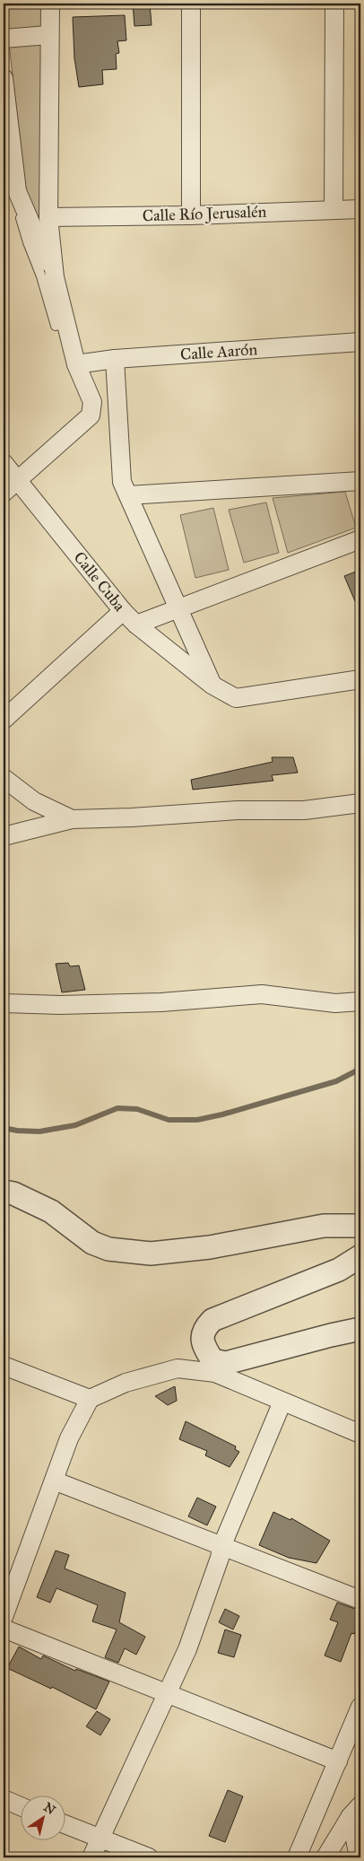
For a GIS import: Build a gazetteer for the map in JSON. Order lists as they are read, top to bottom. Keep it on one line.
{"streets":{"street":["Calle Río Jerusalén","Calle Aarón","Calle Cuba"]},"north":"top right"}
